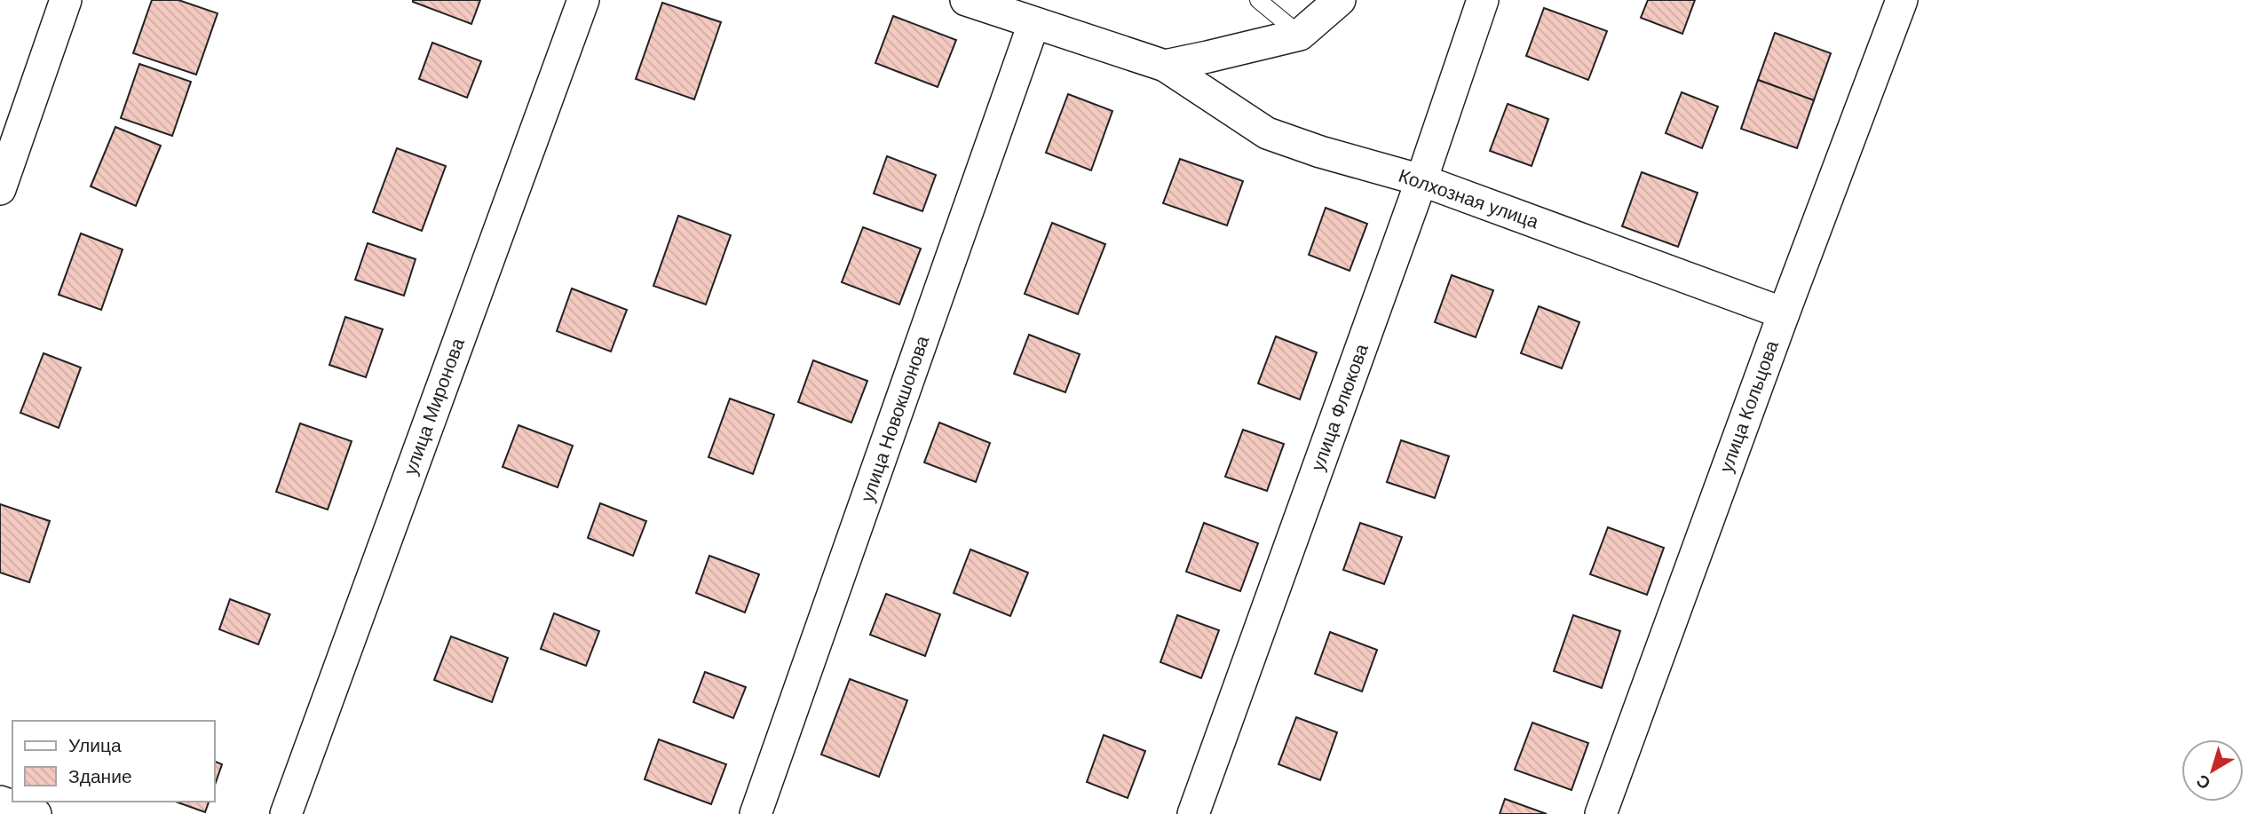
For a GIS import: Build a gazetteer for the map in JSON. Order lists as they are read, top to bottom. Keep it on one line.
{"streets":{"street":["Колхозная улица","улица Миронова","улица Кольцова","улица Флюкова","улица Новокшонова"]},"crossings":[["Колхозная улица","улица Кольцова"],["Колхозная улица","улица Флюкова"],["Колхозная улица","улица Новокшонова"]],"legend":["Улица","Здание"],"north":"bottom left"}
